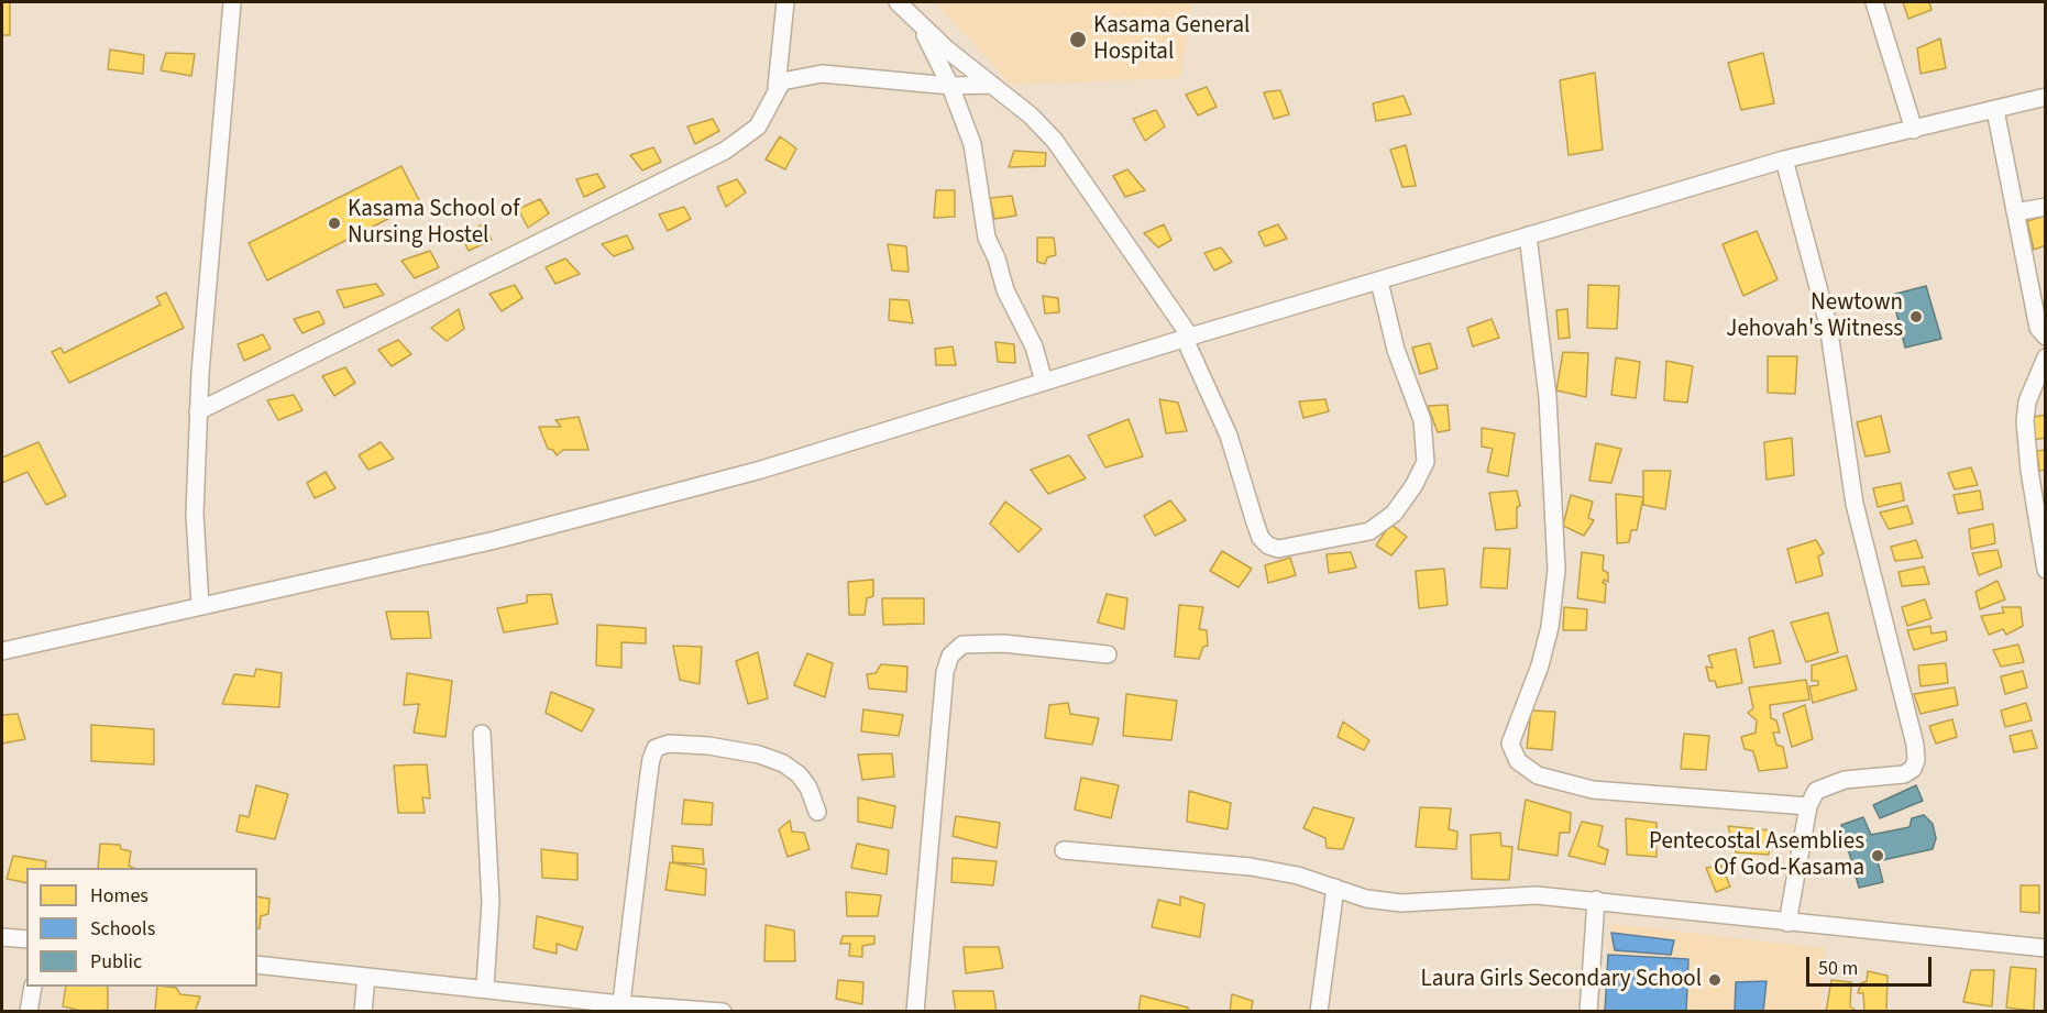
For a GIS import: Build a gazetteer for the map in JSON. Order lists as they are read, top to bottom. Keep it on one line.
{"places":["Kasama General Hospital","Kasama School of Nursing Hostel","Newtown Jehovah's Witness","Pentecostal Asemblies Of God-Kasama","Laura Girls Secondary School"],"legend":["Homes","Schools","Public"],"scale_bar":"50 m"}
